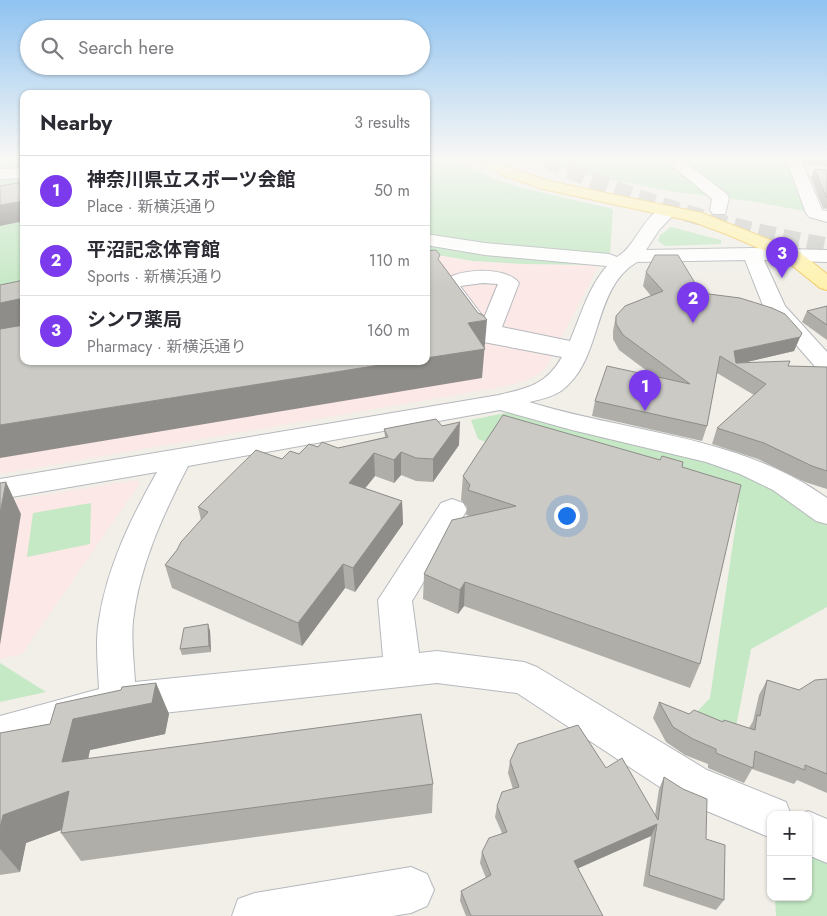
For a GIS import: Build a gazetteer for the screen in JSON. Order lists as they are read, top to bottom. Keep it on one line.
{"page":{"search":"Search here","heading":["Nearby","3 results"],"list":[{"mark":"1","name":"神奈川県立スポーツ会館","note":"Place · 新横浜通り","value":"50 m"},{"mark":"2","name":"平沼記念体育館","note":"Sports · 新横浜通り","value":"110 m"},{"mark":"3","name":"シンワ薬局","note":"Pharmacy · 新横浜通り","value":"160 m"}],"pins":["3","2","1"],"map_buttons":["+","−"]}}
